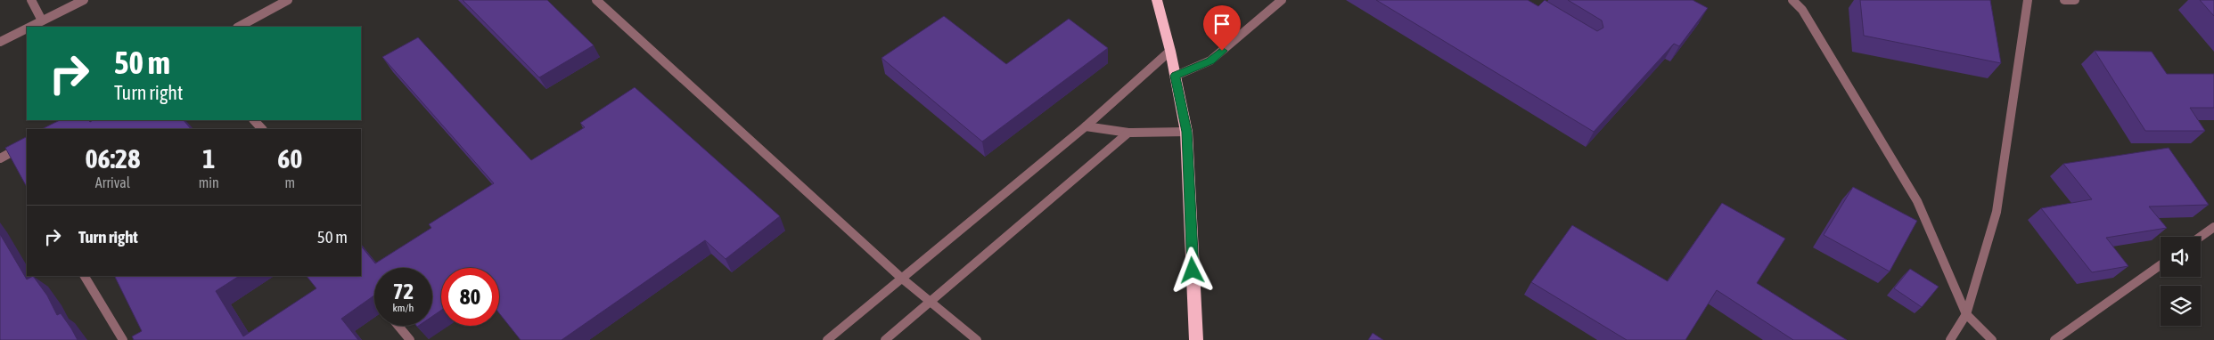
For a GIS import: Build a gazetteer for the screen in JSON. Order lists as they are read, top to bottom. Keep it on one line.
{"page":{"turn":["50 m","Turn right"],"eta":["06:28","Arrival","1","min","60","m"],"list":[{"name":"Turn right","value":"50 m"}],"speed":"72 km/h","limit":"80"}}
